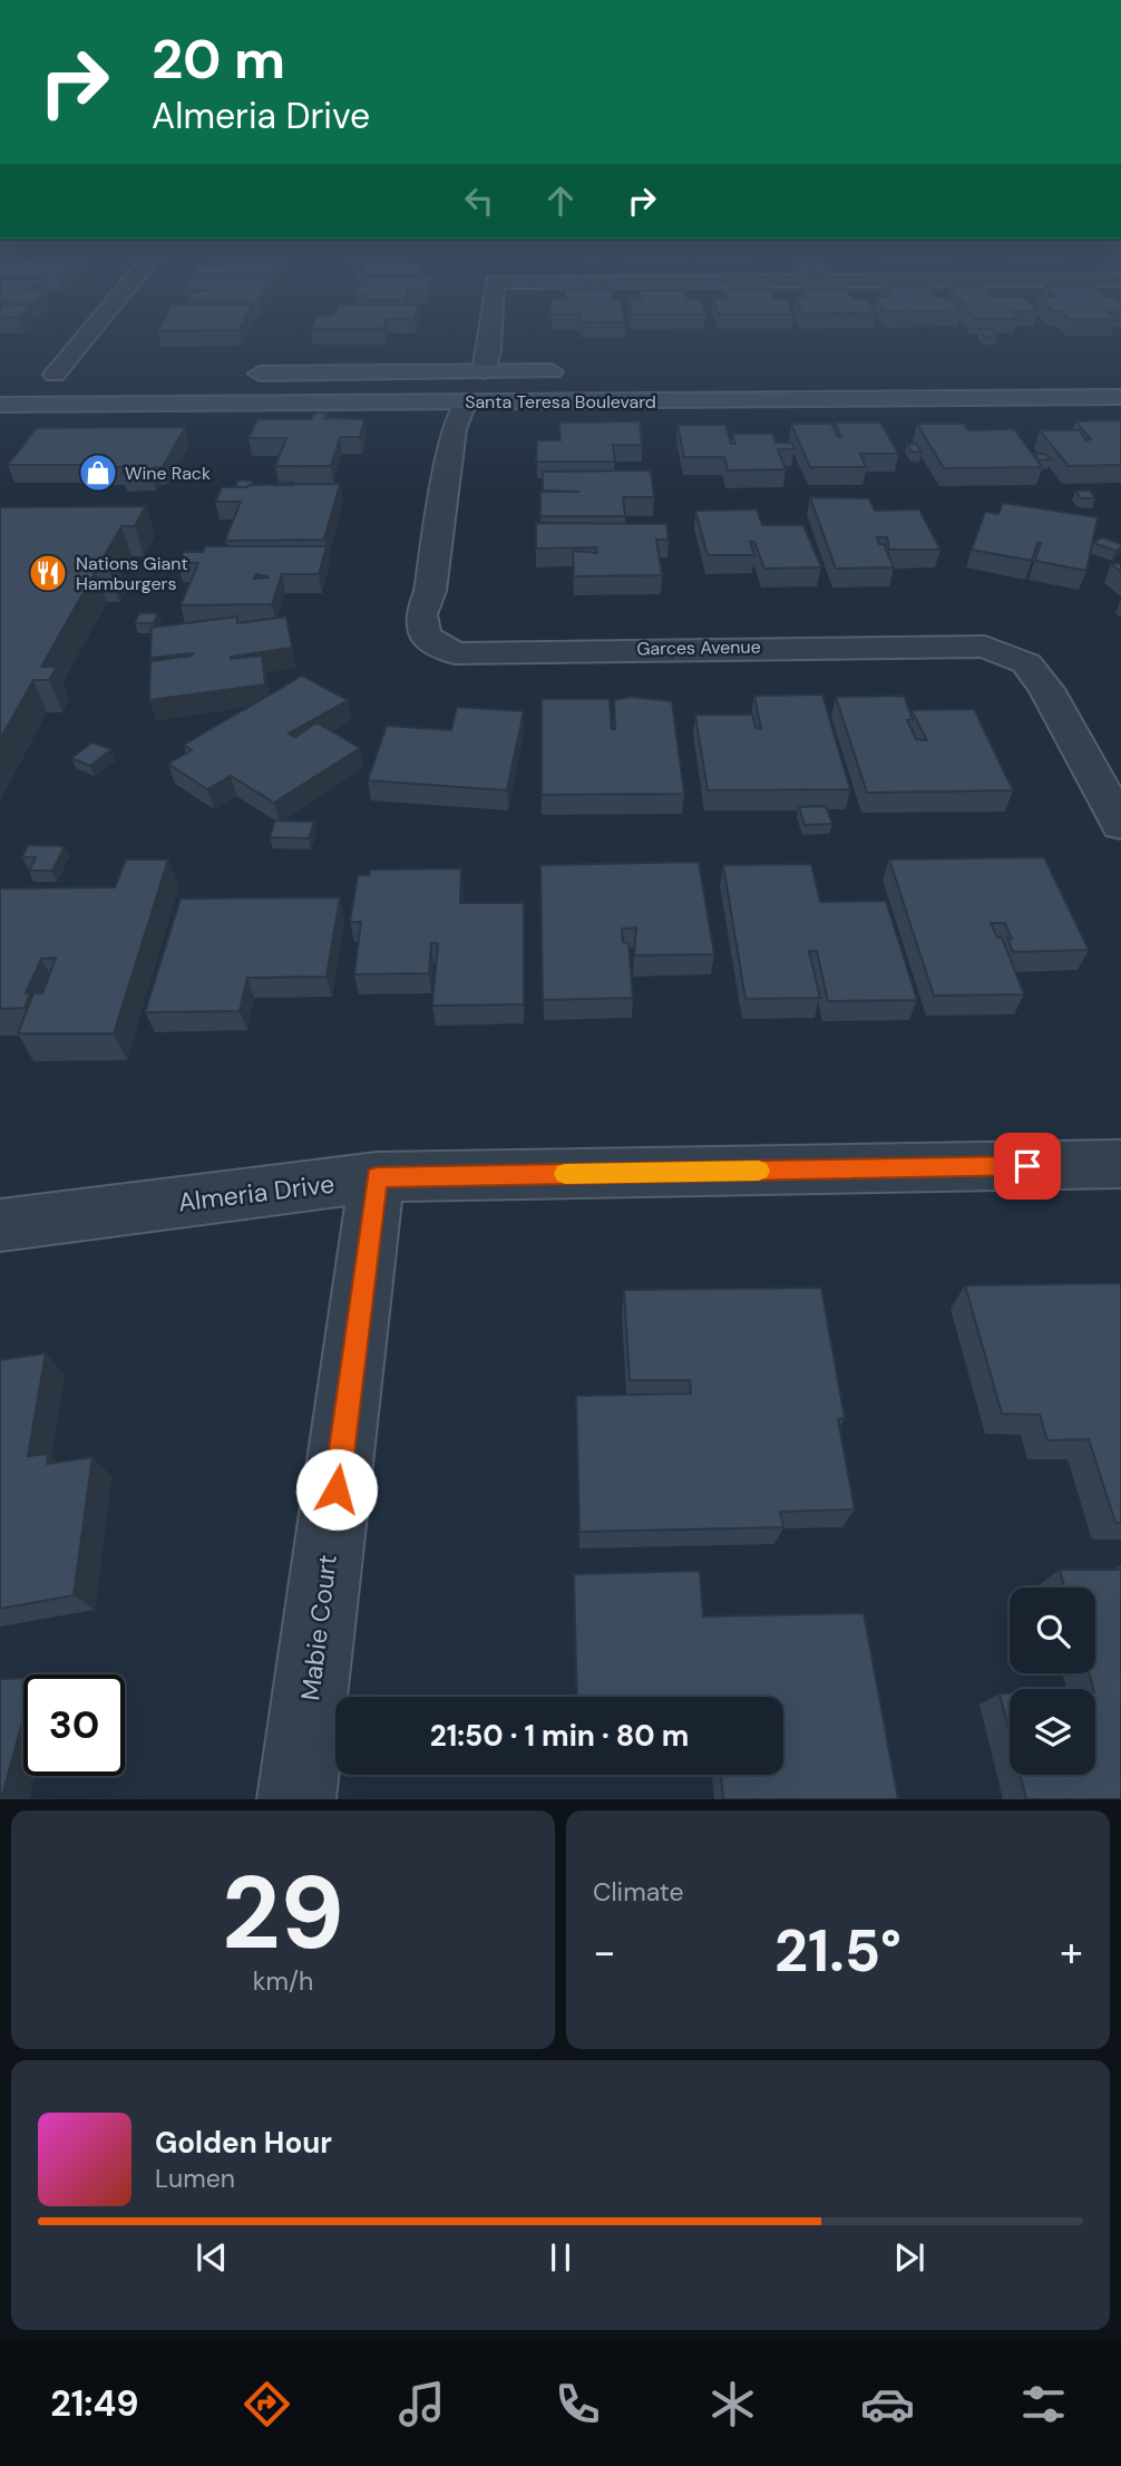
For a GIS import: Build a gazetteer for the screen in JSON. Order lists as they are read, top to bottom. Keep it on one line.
{"streets":{"main road":["Santa Teresa Boulevard"],"street":["Garces Avenue","Almeria Drive","Mabie Court"]},"crossings":[["Santa Teresa Boulevard","Garces Avenue"],["Almeria Drive","Mabie Court"]],"places":{"shop":["Wine Rack"],"restaurant":["Nations Giant Hamburgers"]},"page":{"turn":["20 m","Almeria Drive"],"limit":"30","trip":"21:50 · 1 min · 80 m","tile":[["29","km/h"],"Climate"],"heat":["−","21.5°","+"],"song":["Golden Hour","Lumen"],"tabs":"21:49"}}
